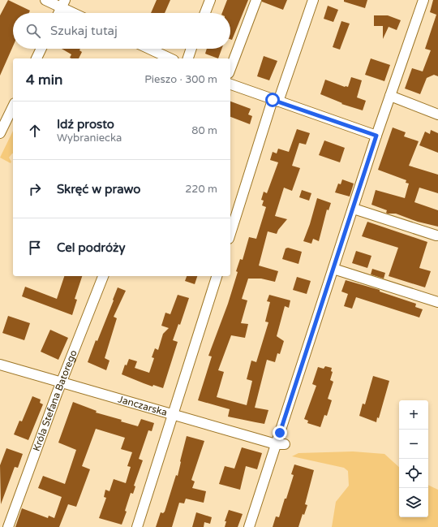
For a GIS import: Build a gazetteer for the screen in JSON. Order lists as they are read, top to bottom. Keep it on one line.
{"streets":{"street":["Króla Stefana Batorego","Janczarska"]},"crossings":[["Króla Stefana Batorego","Janczarska"]],"page":{"search":"Szukaj tutaj","heading":["4 min","Pieszo · 300 m"],"list":[["Idź prosto","Wybraniecka","80 m"],["Skręć w prawo","220 m"],"Cel podróży"],"map_buttons":["+","−"]}}
